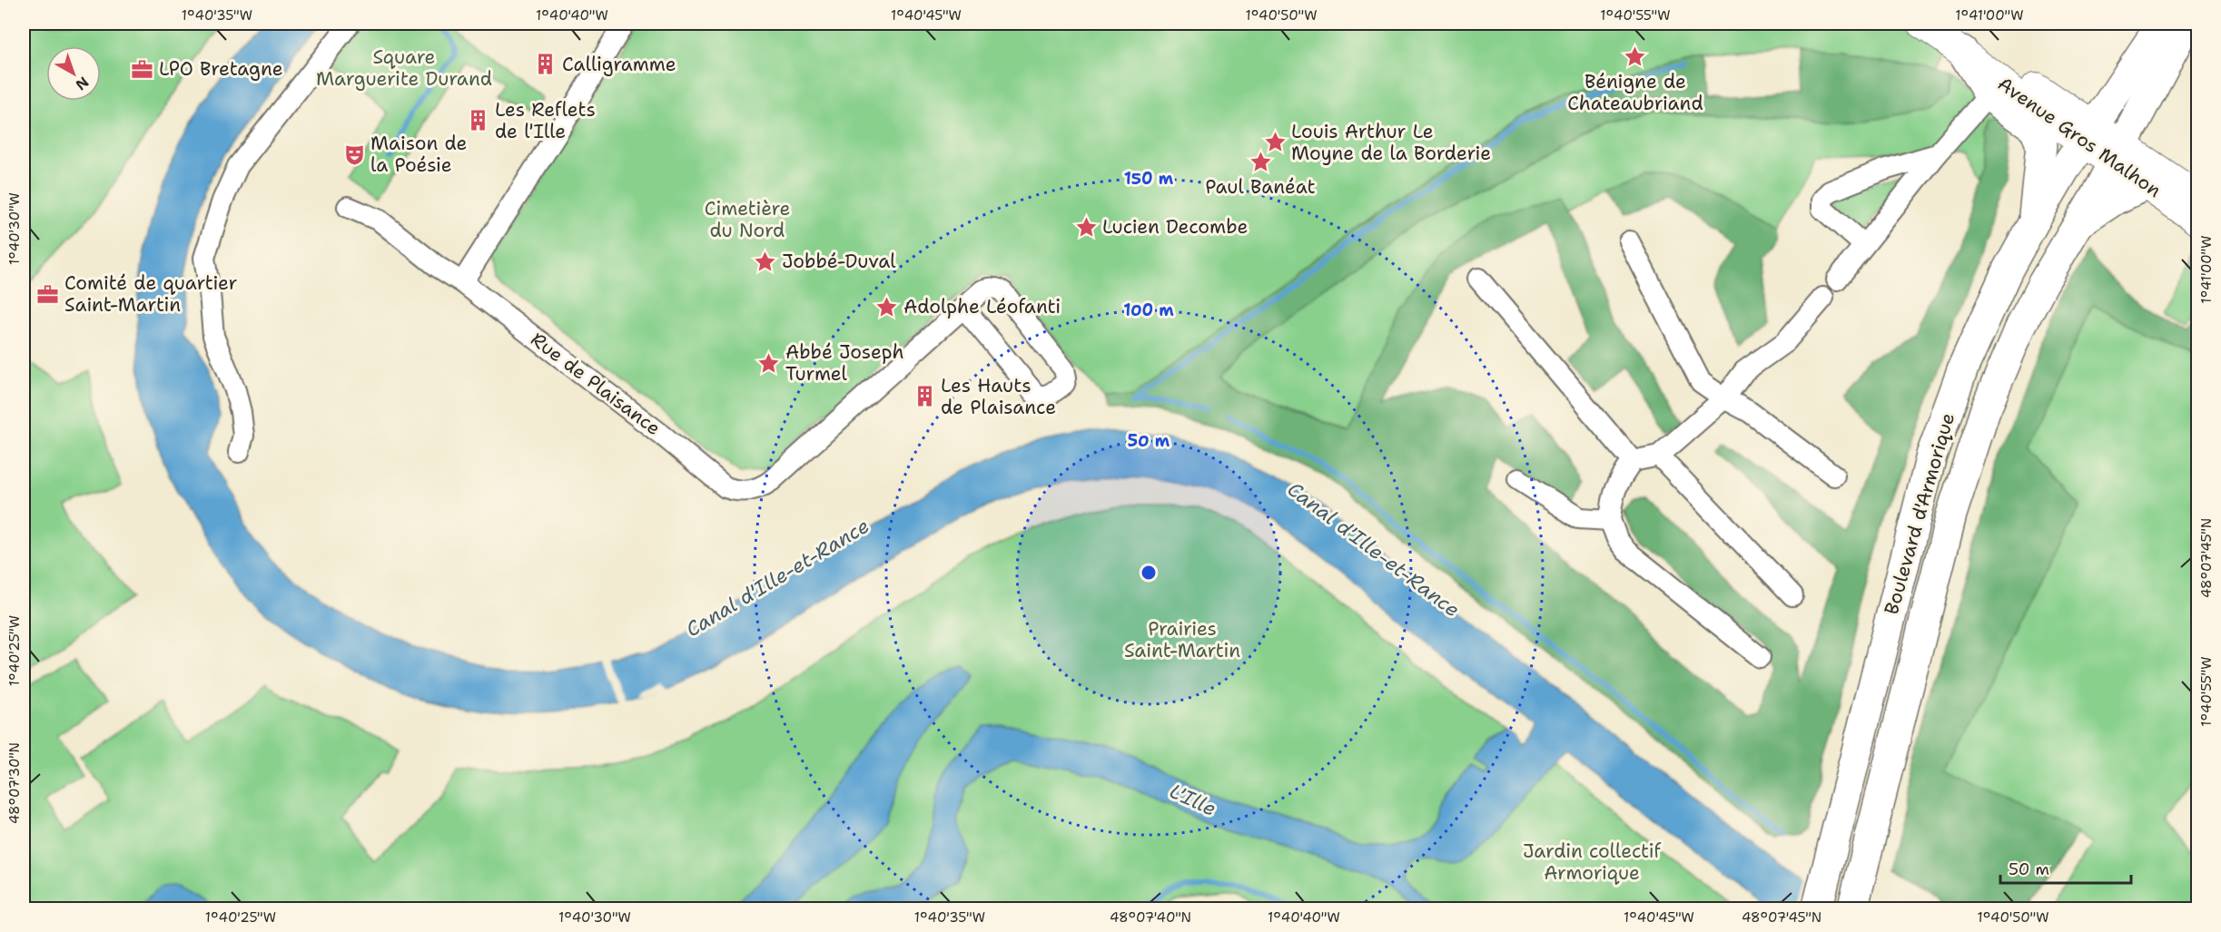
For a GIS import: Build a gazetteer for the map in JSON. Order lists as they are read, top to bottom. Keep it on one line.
{"streets":{"main road":["Boulevard d'Armorique"],"street":["Avenue Gros Malhon","Rue de Plaisance"]},"crossings":[["Avenue Gros Malhon","Boulevard d'Armorique"]],"water":["Canal d'Ille-et-Rance","L'Ille"],"parks":["Square Marguerite Durand","Cimetière du Nord","Prairies Saint-Martin","Jardin collectif Armorique"],"places":{"place":["Bénigne de Chateaubriand","Louis Arthur Le Moyne de la Borderie","Paul Banéat","Lucien Decombe","Jobbé-Duval","Adolphe Léofanti","Abbé Joseph Turmel"],"building":["Calligramme","Les Reflets de l'Ille","Les Hauts de Plaisance"],"office":["LPO Bretagne","Comité de quartier Saint-Martin"],"theatre":["Maison de la Poésie"]},"scale_bar":"50 m","north":"bottom right","coordinates":["1°40'35\"W","1°40'40\"W","1°40'45\"W","1°40'50\"W","1°40'55\"W","1°41'00\"W","1°40'30\"W","48°07'45\"N","1°40'25\"W","48°07'30\"N","48°07'40\"N"],"rings":["150 m","100 m","50 m"]}
